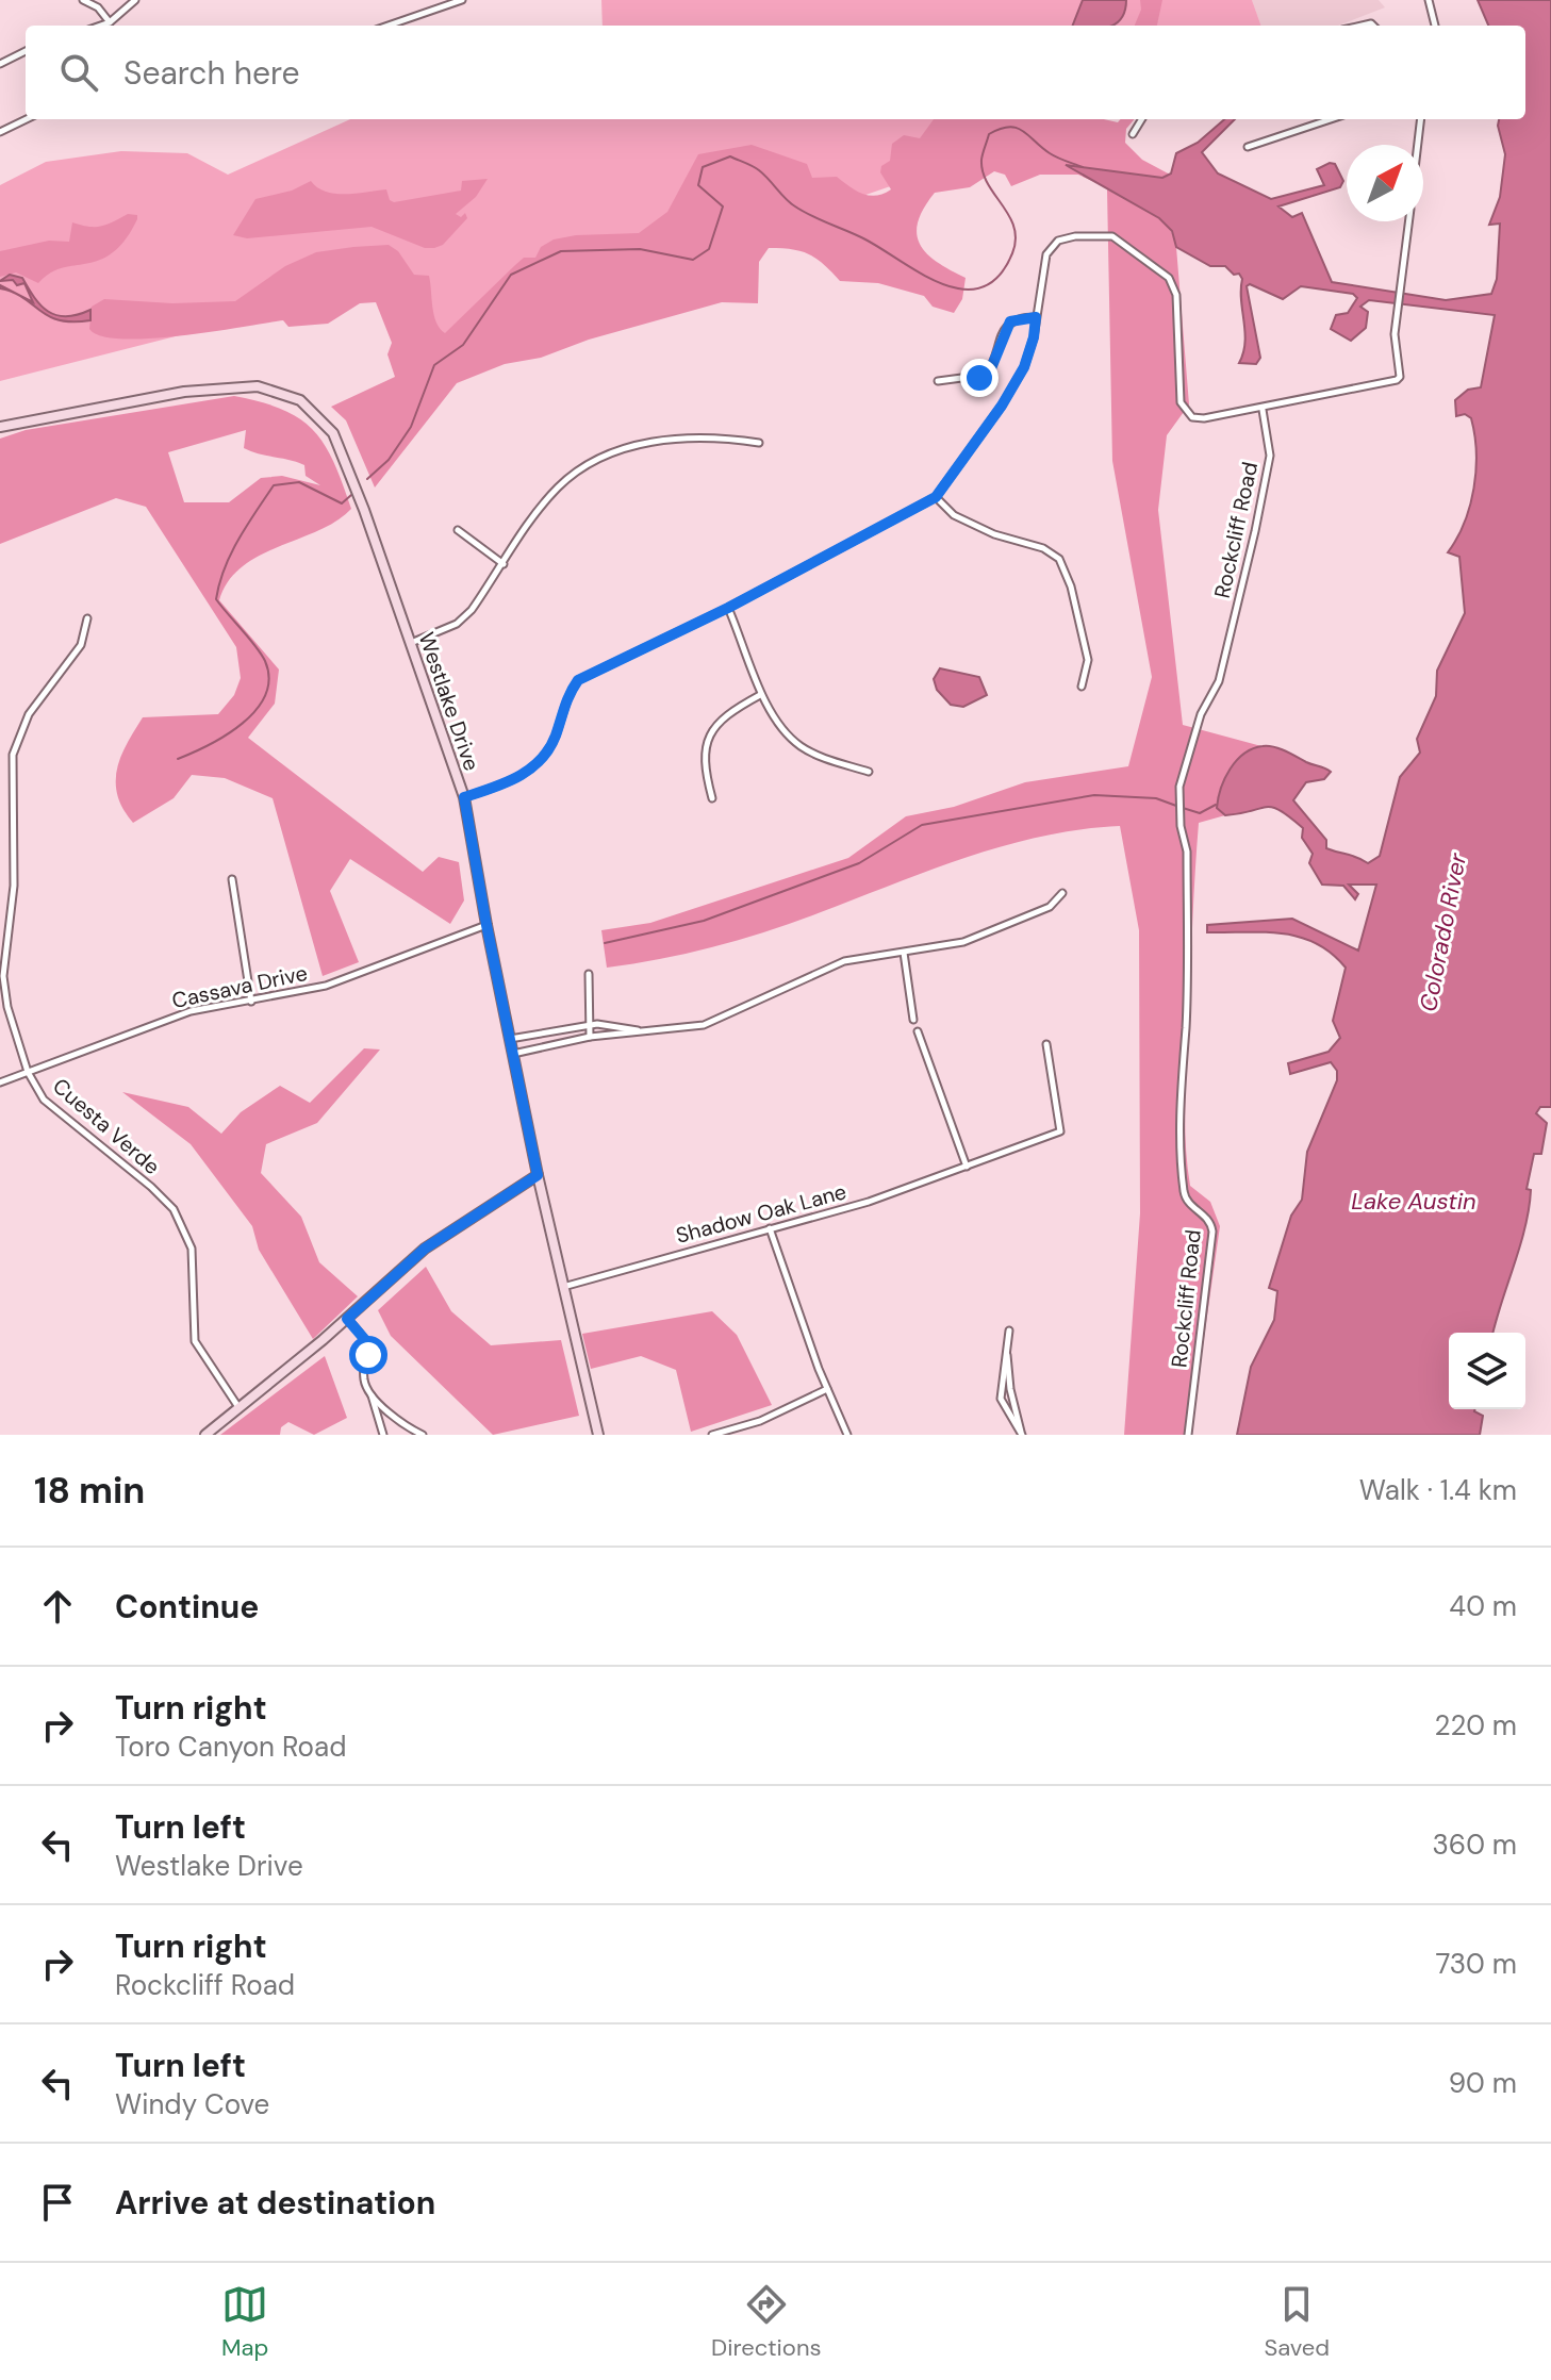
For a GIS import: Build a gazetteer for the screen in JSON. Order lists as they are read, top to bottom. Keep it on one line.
{"streets":{"street":["Rockcliff Road","Westlake Drive","Cassava Drive","Cuesta Verde","Shadow Oak Lane"]},"crossings":[["Westlake Drive","Cassava Drive"],["Westlake Drive","Shadow Oak Lane"],["Cassava Drive","Cuesta Verde"]],"water":["Colorado River","Lake Austin"],"north":"top right","page":{"search":"Search here","heading":["18 min","Walk · 1.4 km"],"list":[["Continue","40 m"],["Turn right","Toro Canyon Road","220 m"],["Turn left","Westlake Drive","360 m"],["Turn right","Rockcliff Road","730 m"],["Turn left","Windy Cove","90 m"],"Arrive at destination"],"nav":["Map","Directions","Saved"]}}
